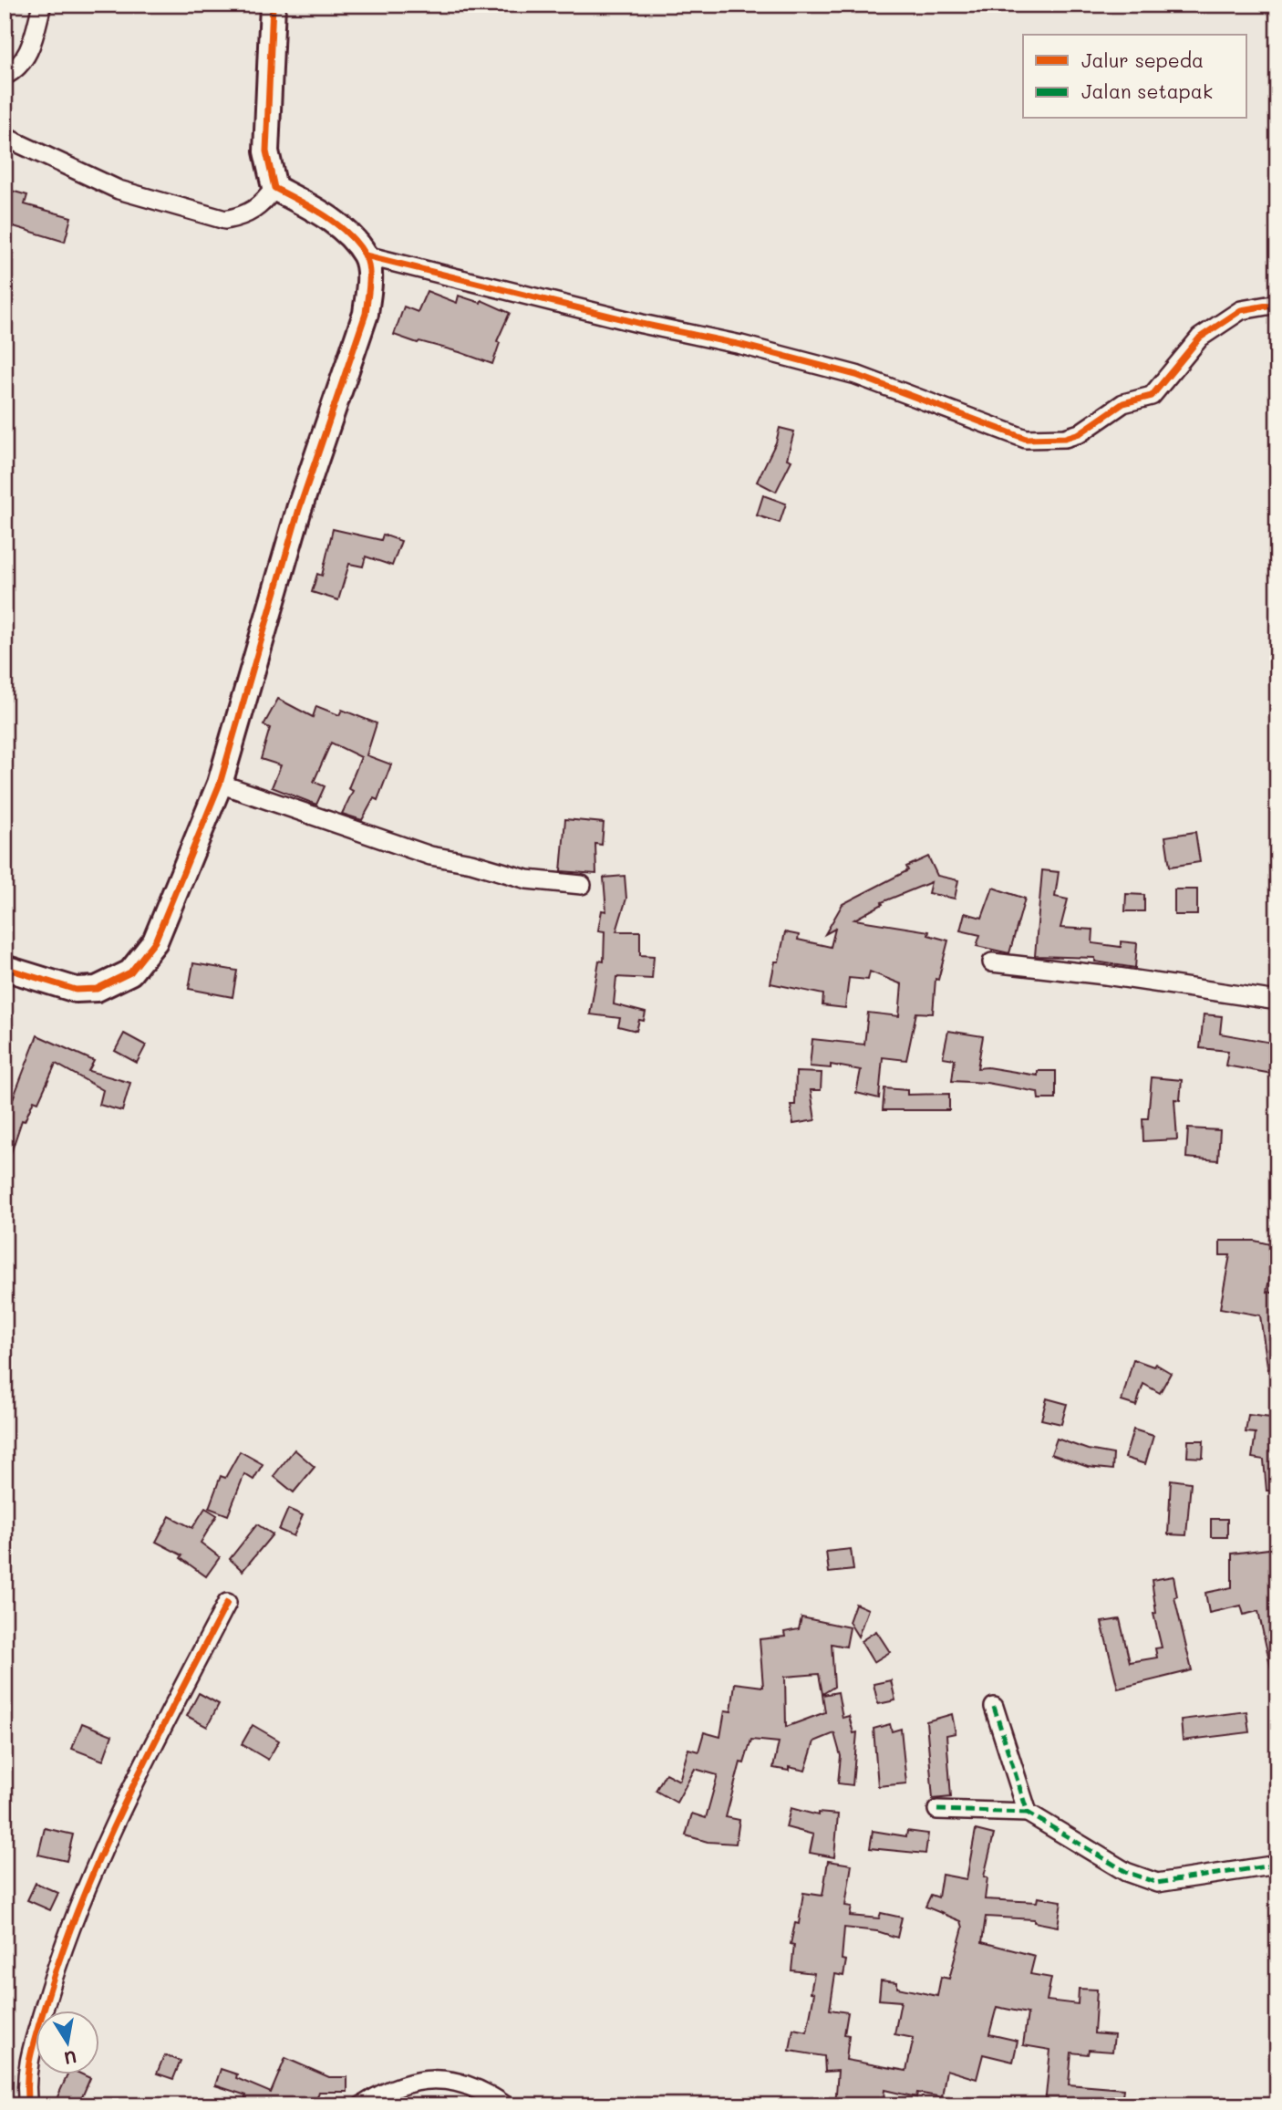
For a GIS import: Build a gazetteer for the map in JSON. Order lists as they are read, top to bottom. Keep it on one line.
{"legend":["Jalur sepeda","Jalan setapak"],"north":"bottom"}
